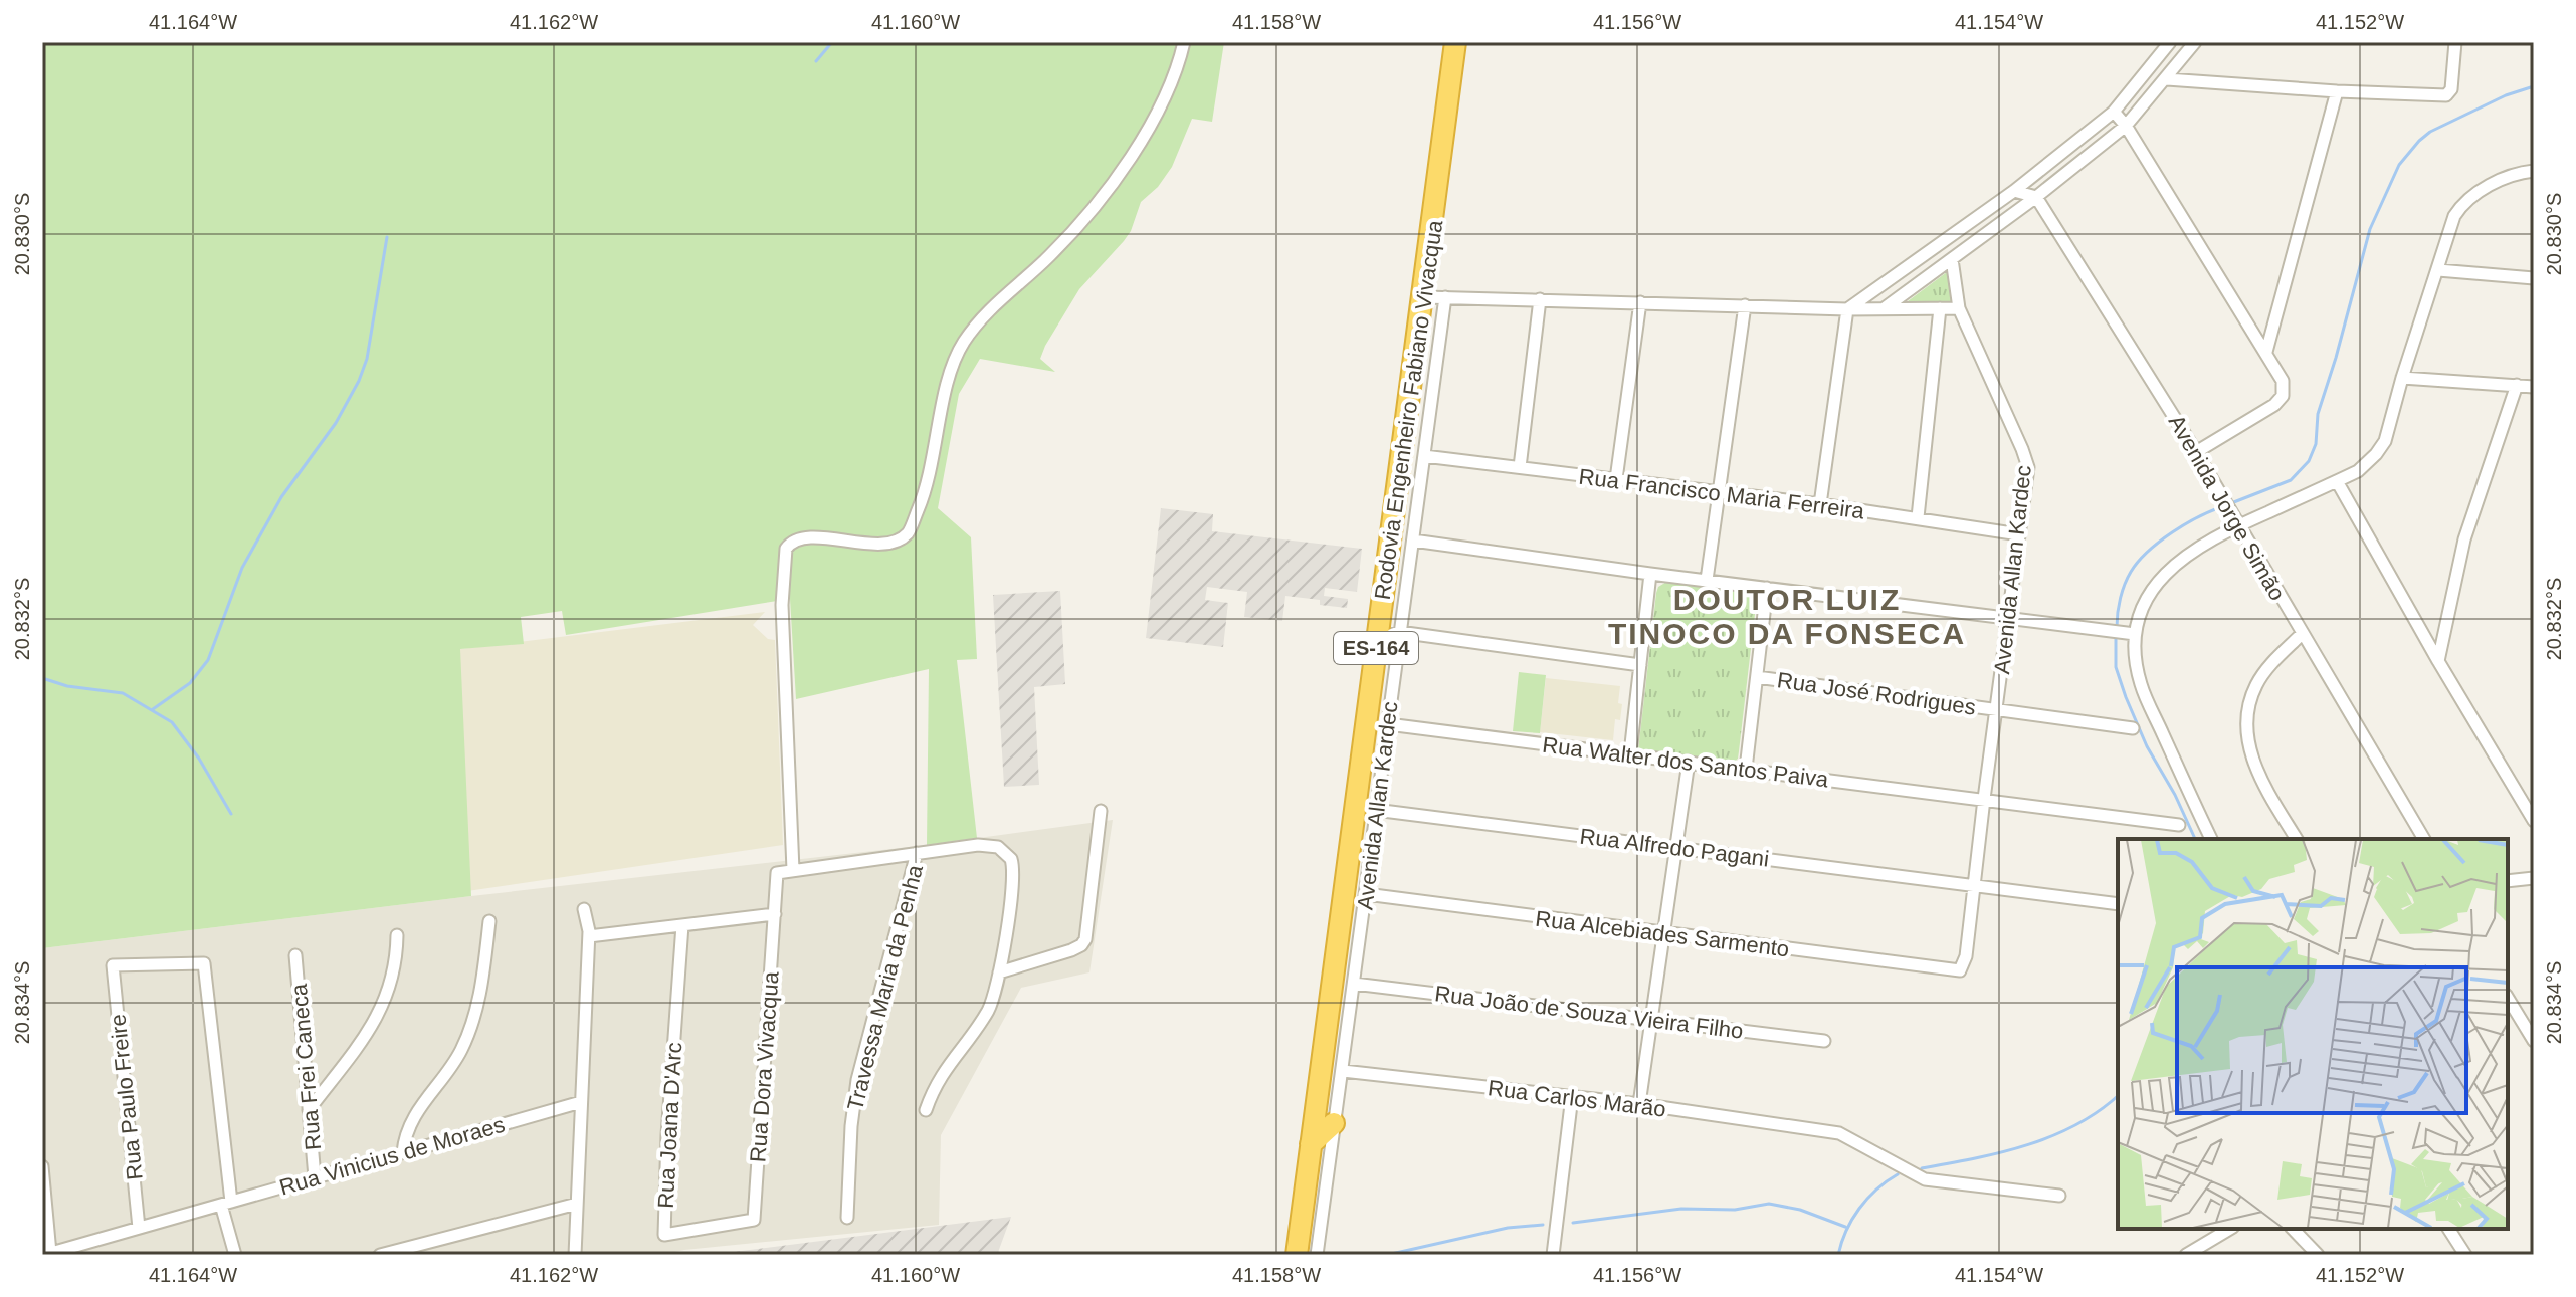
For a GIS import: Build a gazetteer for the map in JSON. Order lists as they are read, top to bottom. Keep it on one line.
{"streets":{"highway":["Rodovia Engenheiro Fabiano Vivacqua","ES-164"],"street":["Rua Francisco Maria Ferreira","Avenida Jorge Simão","Avenida Allan Kardec","Rua José Rodrigues","Rua Walter dos Santos Paiva","Rua Alfredo Pagani","Rua Alcebiades Sarmento","Travessa Maria da Penha","Rua João de Souza Vieira Filho","Rua Frei Caneca","Rua Dora Vivacqua","Rua Paulo Freire","Rua Carlos Marão","Rua Joana D'Arc","Rua Vinicius de Moraes"]},"crossings":[["Rodovia Engenheiro Fabiano Vivacqua","Avenida Allan Kardec"],["Rua Francisco Maria Ferreira","Avenida Allan Kardec"],["Avenida Allan Kardec","Rua José Rodrigues"],["Avenida Allan Kardec","Rua Walter dos Santos Paiva"],["Avenida Allan Kardec","Rua Alfredo Pagani"],["Avenida Allan Kardec","Rua Alcebiades Sarmento"],["Avenida Allan Kardec","Rua João de Souza Vieira Filho"],["Avenida Allan Kardec","Rua Carlos Marão"],["Rua Frei Caneca","Rua Vinicius de Moraes"],["Rua Dora Vivacqua","Rua Joana D'Arc"],["Rua Paulo Freire","Rua Vinicius de Moraes"]],"districts":["DOUTOR LUIZ TINOCO DA FONSECA"],"coordinates":["41.164°W","41.162°W","41.160°W","41.158°W","41.156°W","41.154°W","41.152°W","20.830°S","20.832°S","20.834°S"]}
